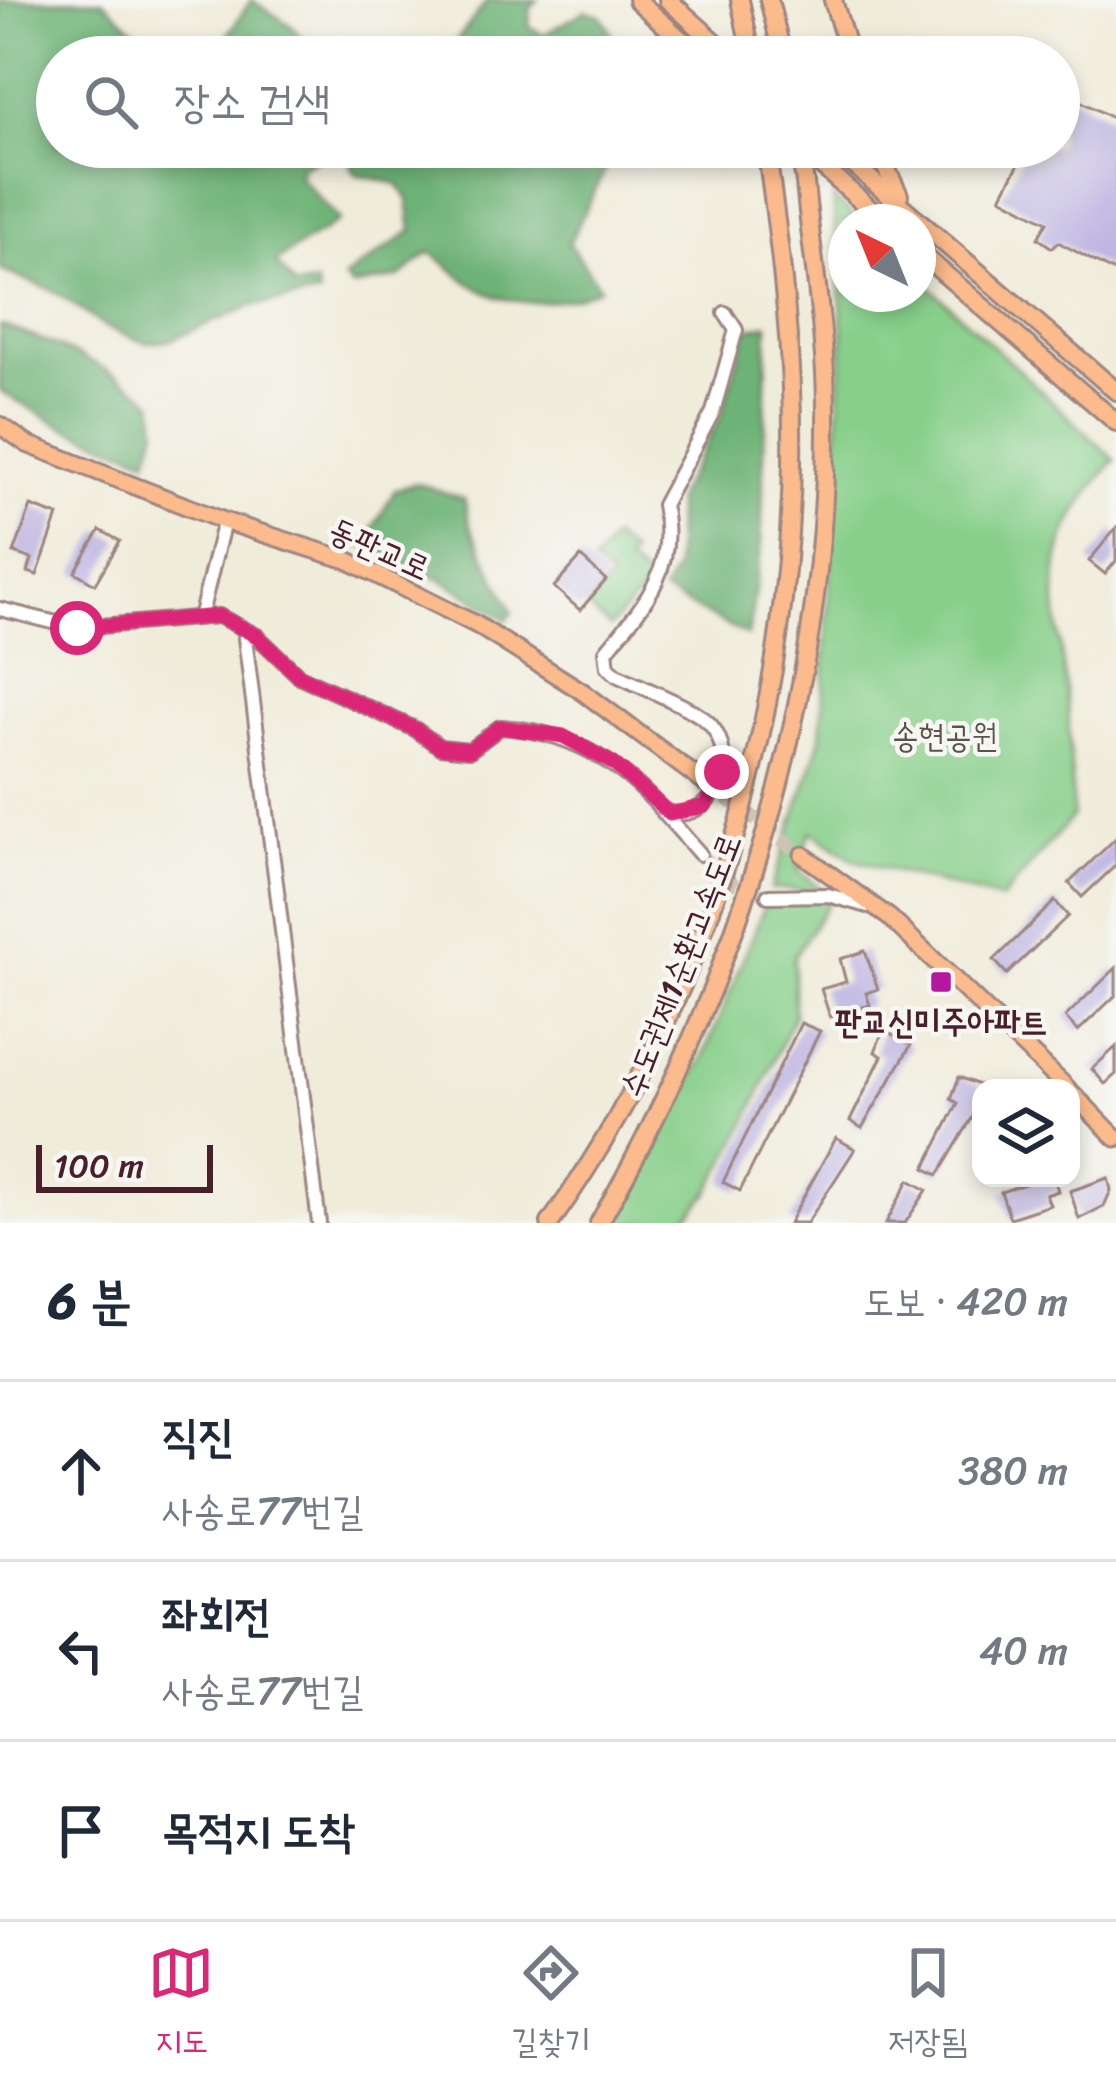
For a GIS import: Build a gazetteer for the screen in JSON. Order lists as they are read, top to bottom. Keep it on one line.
{"streets":{"highway":["수도권제1순환고속도로"],"main road":["동판교로"]},"parks":["송현공원"],"places":{"transit":["판교신미주아파트"]},"scale_bar":"100 m","north":"top left","page":{"search":"장소 검색","scale":"100 m","heading":["6 분","도보 · 420 m"],"list":[["직진","사송로77번길","380 m"],["좌회전","사송로77번길","40 m"],"목적지 도착"],"nav":["지도","길찾기","저장됨"]}}
